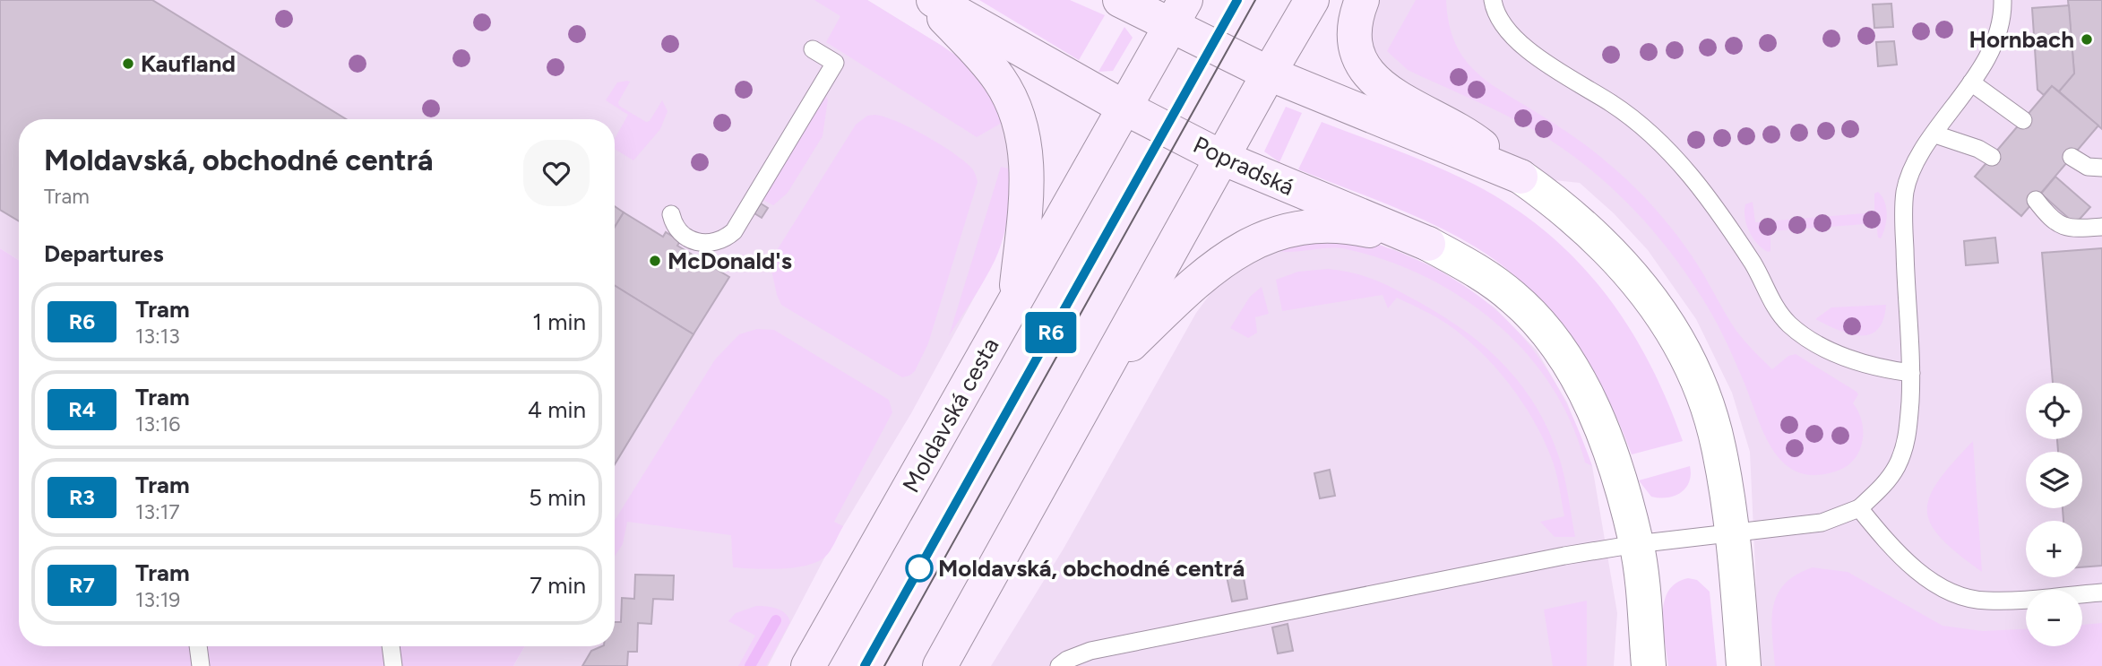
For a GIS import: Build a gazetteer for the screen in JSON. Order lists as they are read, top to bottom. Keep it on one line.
{"streets":{"street":["Popradská","Moldavská cesta"]},"crossings":[["Popradská","Moldavská cesta"]],"places":["Hornbach","Kaufland","McDonald's","Moldavská, obchodné centrá"],"lines":["tram line R6"],"page":{"on_map":"R6","heading":[["Moldavská, obchodné centrá","Tram"],"Departures"],"list":[{"mark":"R6","name":"Tram","note":"13:13","value":"1 min"},{"mark":"R4","name":"Tram","note":"13:16","value":"4 min"},{"mark":"R3","name":"Tram","note":"13:17","value":"5 min"},{"mark":"R7","name":"Tram","note":"13:19","value":"7 min"}],"map_buttons":["+","−"]}}
